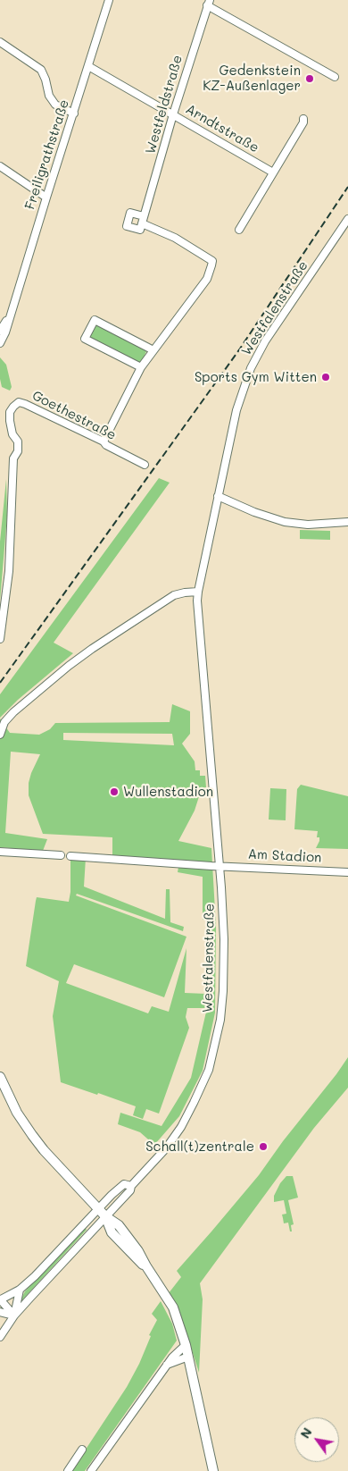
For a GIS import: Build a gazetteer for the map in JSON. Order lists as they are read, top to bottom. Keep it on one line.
{"streets":{"street":["Westfeldstraße","Arndtstraße","Freiligrathstraße","Westfalenstraße","Goethestraße","Am Stadion"]},"crossings":[["Westfeldstraße","Arndtstraße"],["Arndtstraße","Freiligrathstraße"],["Westfalenstraße","Am Stadion"]],"places":["Gedenkstein KZ-Außenlager","Sports Gym Witten","Wullenstadion","Schall(t)zentrale"],"north":"top left"}
